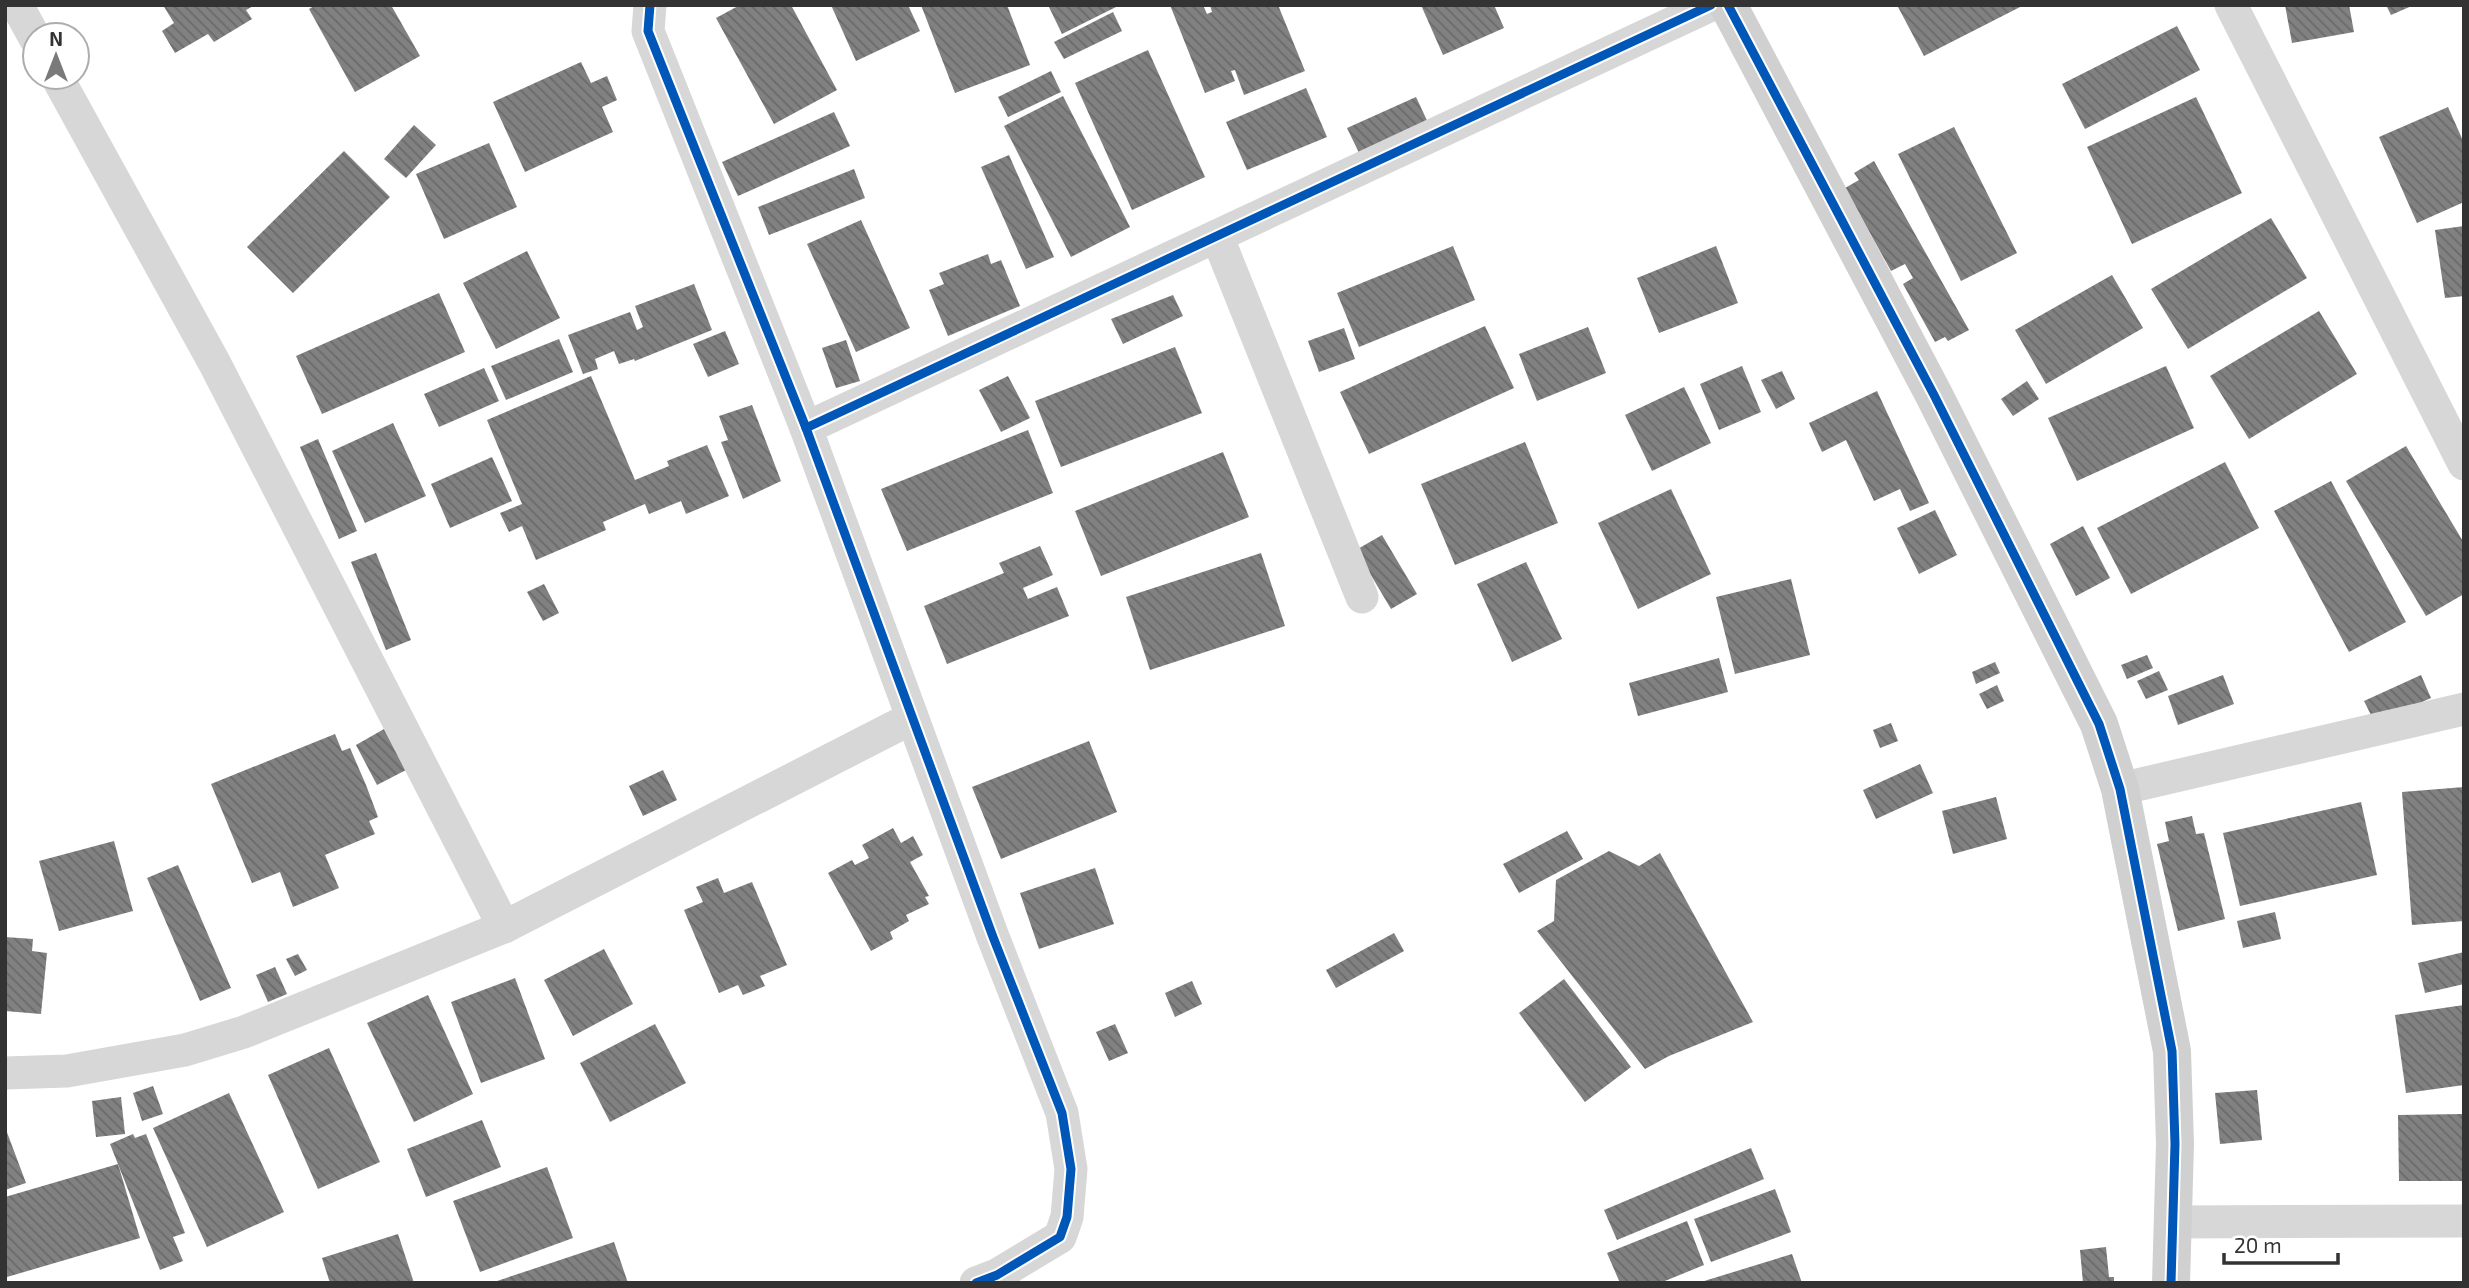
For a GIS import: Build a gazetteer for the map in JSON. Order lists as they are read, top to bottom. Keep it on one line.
{"scale_bar":"20 m","north":"top"}
